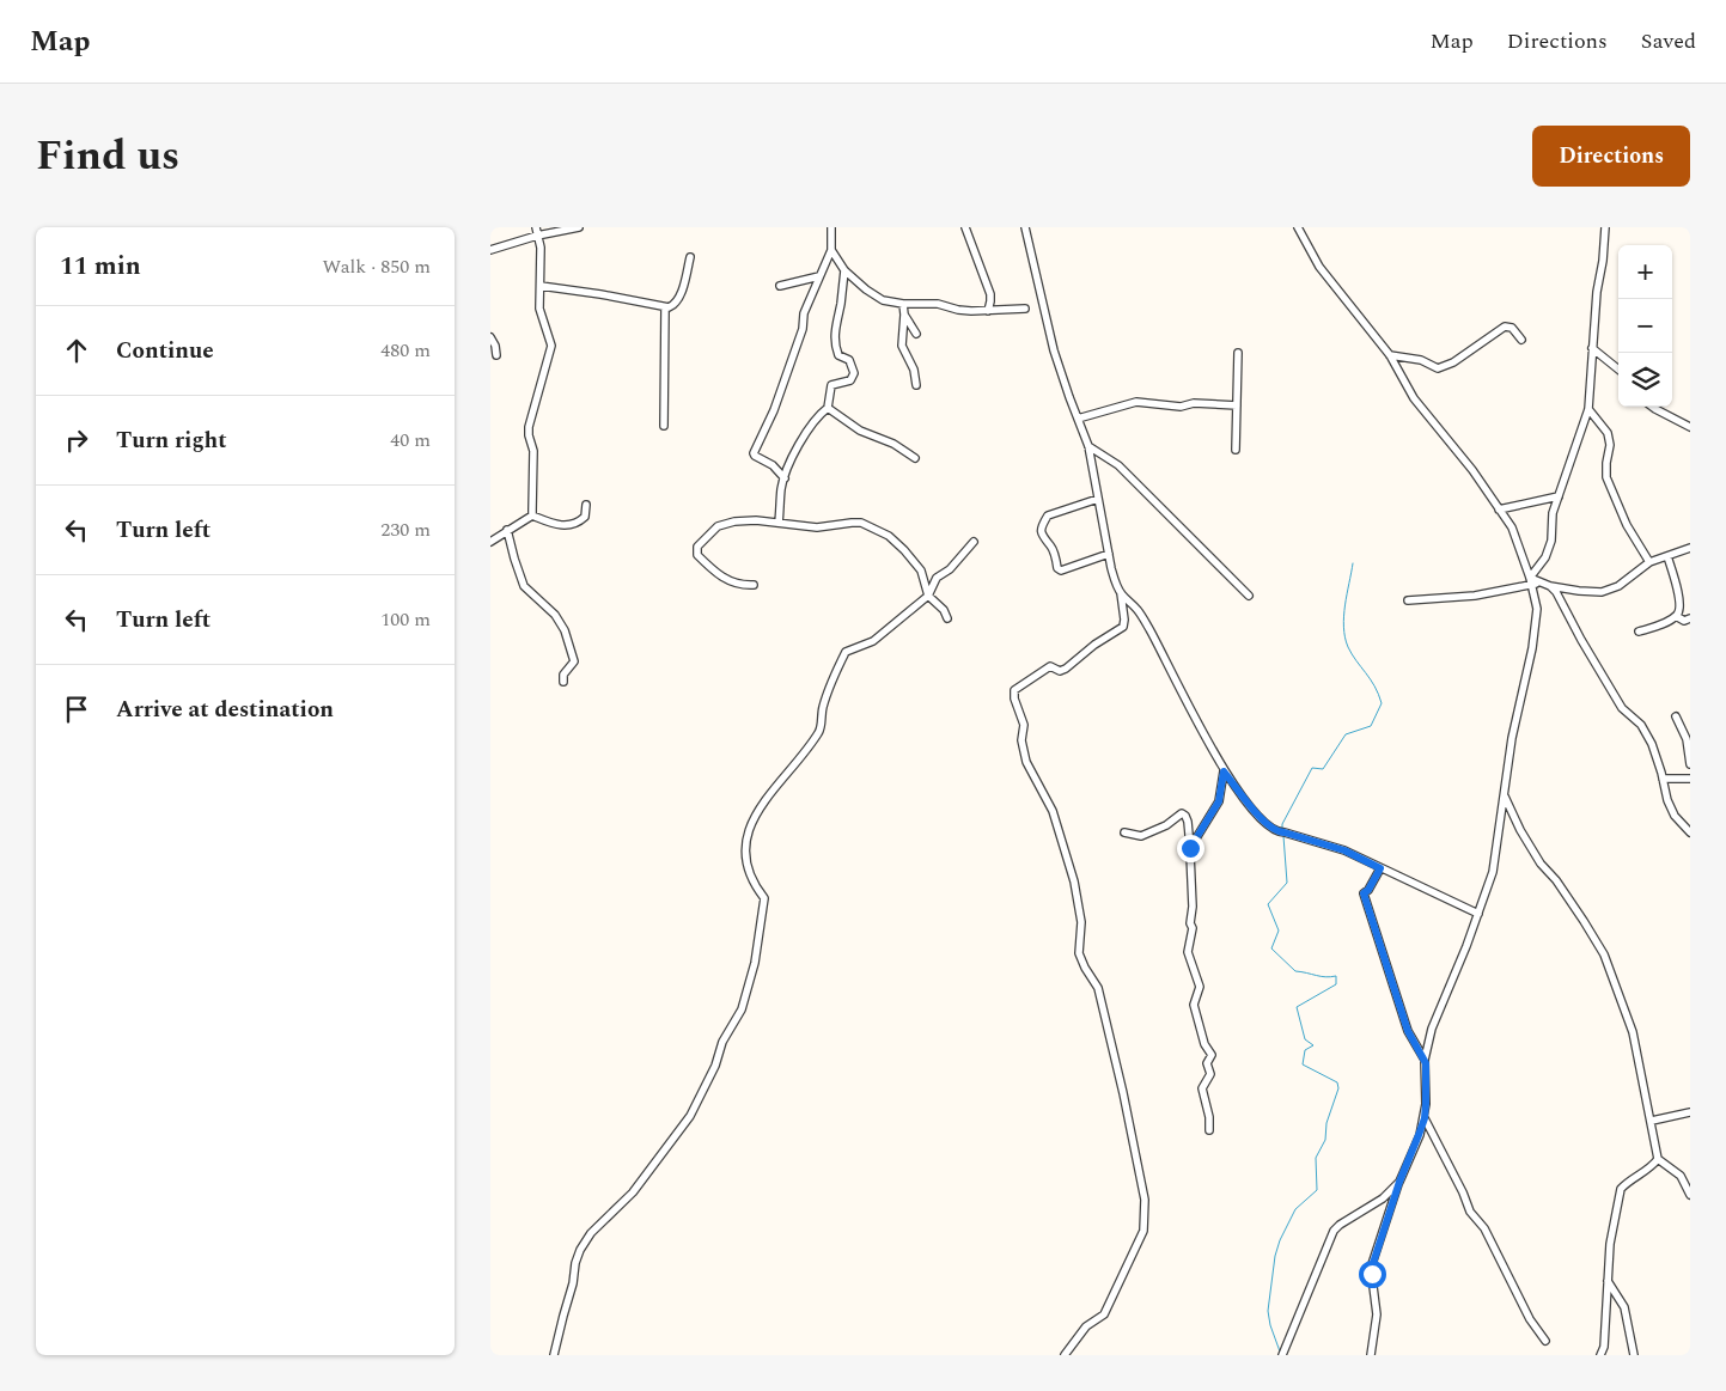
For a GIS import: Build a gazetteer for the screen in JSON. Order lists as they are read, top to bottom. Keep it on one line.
{"page":{"header":"Map","nav":["Map","Directions","Saved"],"title":"Find us","buttons":"Directions","heading":["11 min","Walk · 850 m"],"map_buttons":["+","−"],"list":[["Continue","480 m"],["Turn right","40 m"],["Turn left","230 m"],["Turn left","100 m"],"Arrive at destination"]}}
